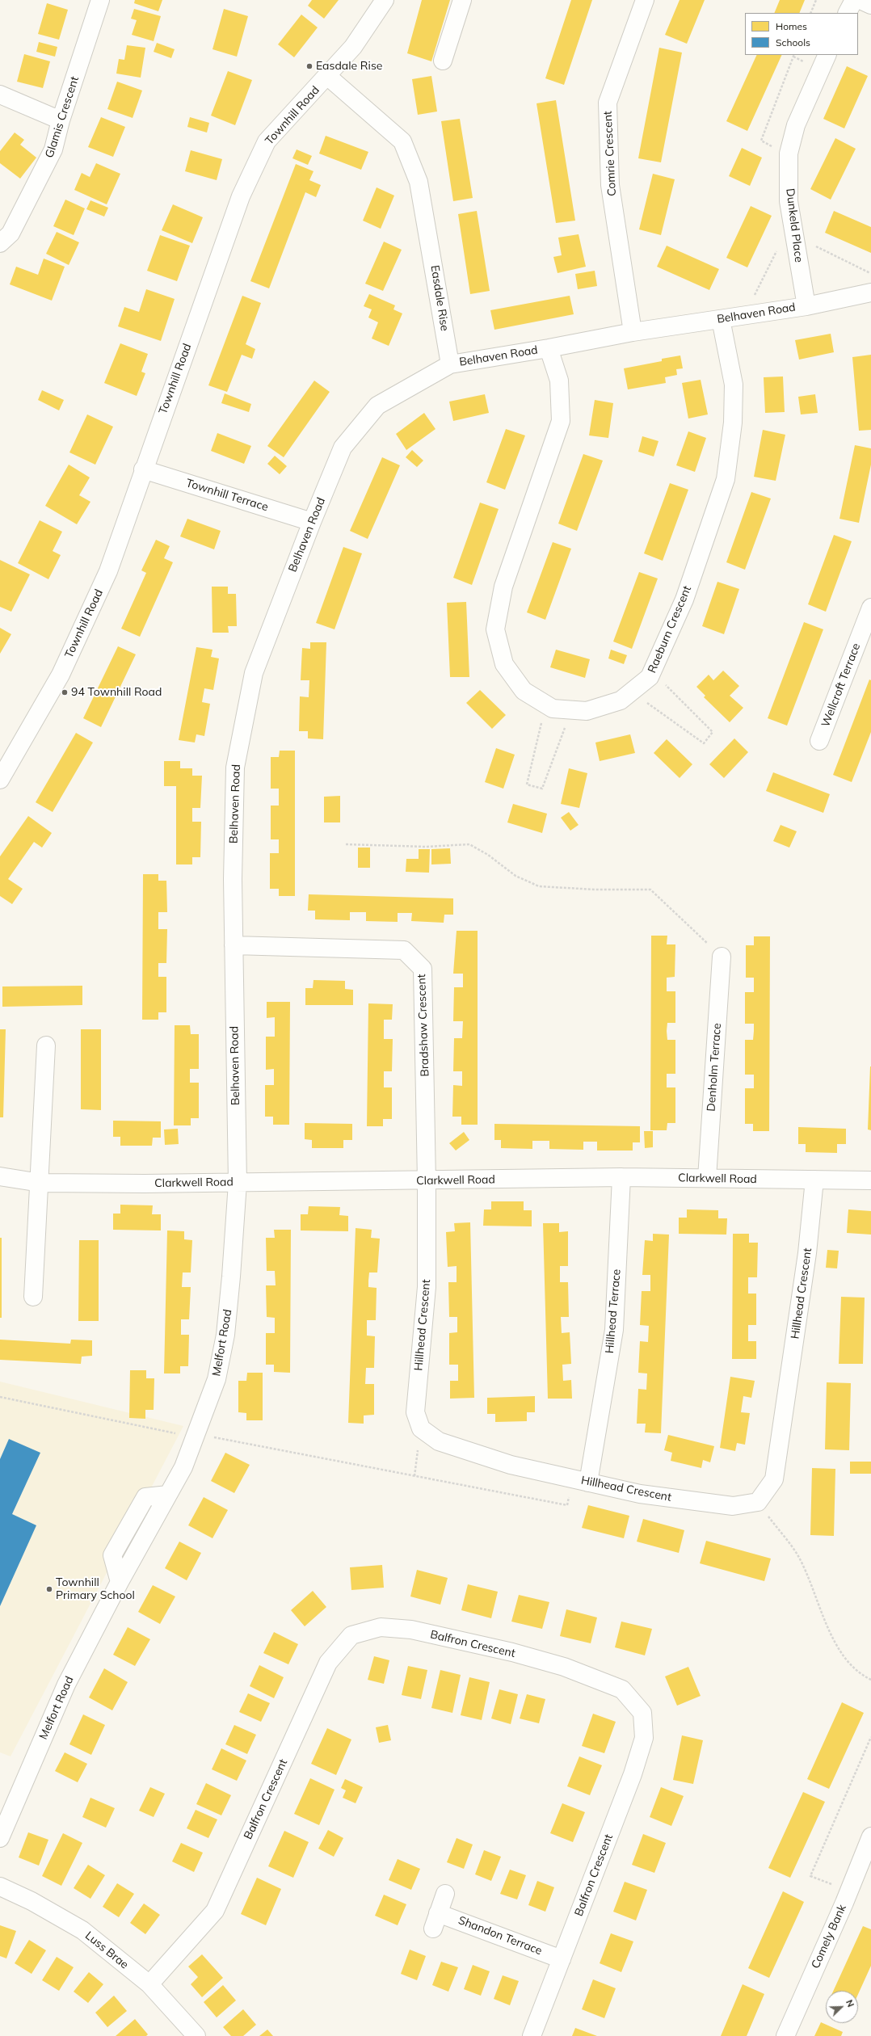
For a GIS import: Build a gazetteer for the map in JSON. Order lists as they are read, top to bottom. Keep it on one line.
{"streets":{"street":["Townhill Road","Glamis Crescent","Comrie Crescent","Dunkeld Place","Easdale Rise","Belhaven Road","Townhill Terrace","Raeburn Crescent","Wellcroft Terrace","Bradshaw Crescent","Denholm Terrace","Clarkwell Road","Hillhead Crescent","Hillhead Terrace","Melfort Road","Balfron Crescent","Shandon Terrace","Comely Bank","Luss Brae"]},"crossings":[["Townhill Road","Easdale Rise"],["Townhill Road","Townhill Terrace"],["Comrie Crescent","Belhaven Road"],["Dunkeld Place","Belhaven Road"],["Easdale Rise","Belhaven Road"],["Belhaven Road","Townhill Terrace"],["Belhaven Road","Raeburn Crescent"],["Belhaven Road","Bradshaw Crescent"],["Belhaven Road","Clarkwell Road"],["Belhaven Road","Melfort Road"],["Bradshaw Crescent","Clarkwell Road"],["Bradshaw Crescent","Hillhead Crescent"],["Denholm Terrace","Clarkwell Road"],["Clarkwell Road","Hillhead Crescent"],["Clarkwell Road","Hillhead Terrace"],["Clarkwell Road","Melfort Road"],["Hillhead Crescent","Hillhead Terrace"],["Balfron Crescent","Shandon Terrace"],["Balfron Crescent","Luss Brae"]],"places":["Easdale Rise","94 Townhill Road","Townhill Primary School"],"legend":["Homes","Schools"],"north":"top right"}
